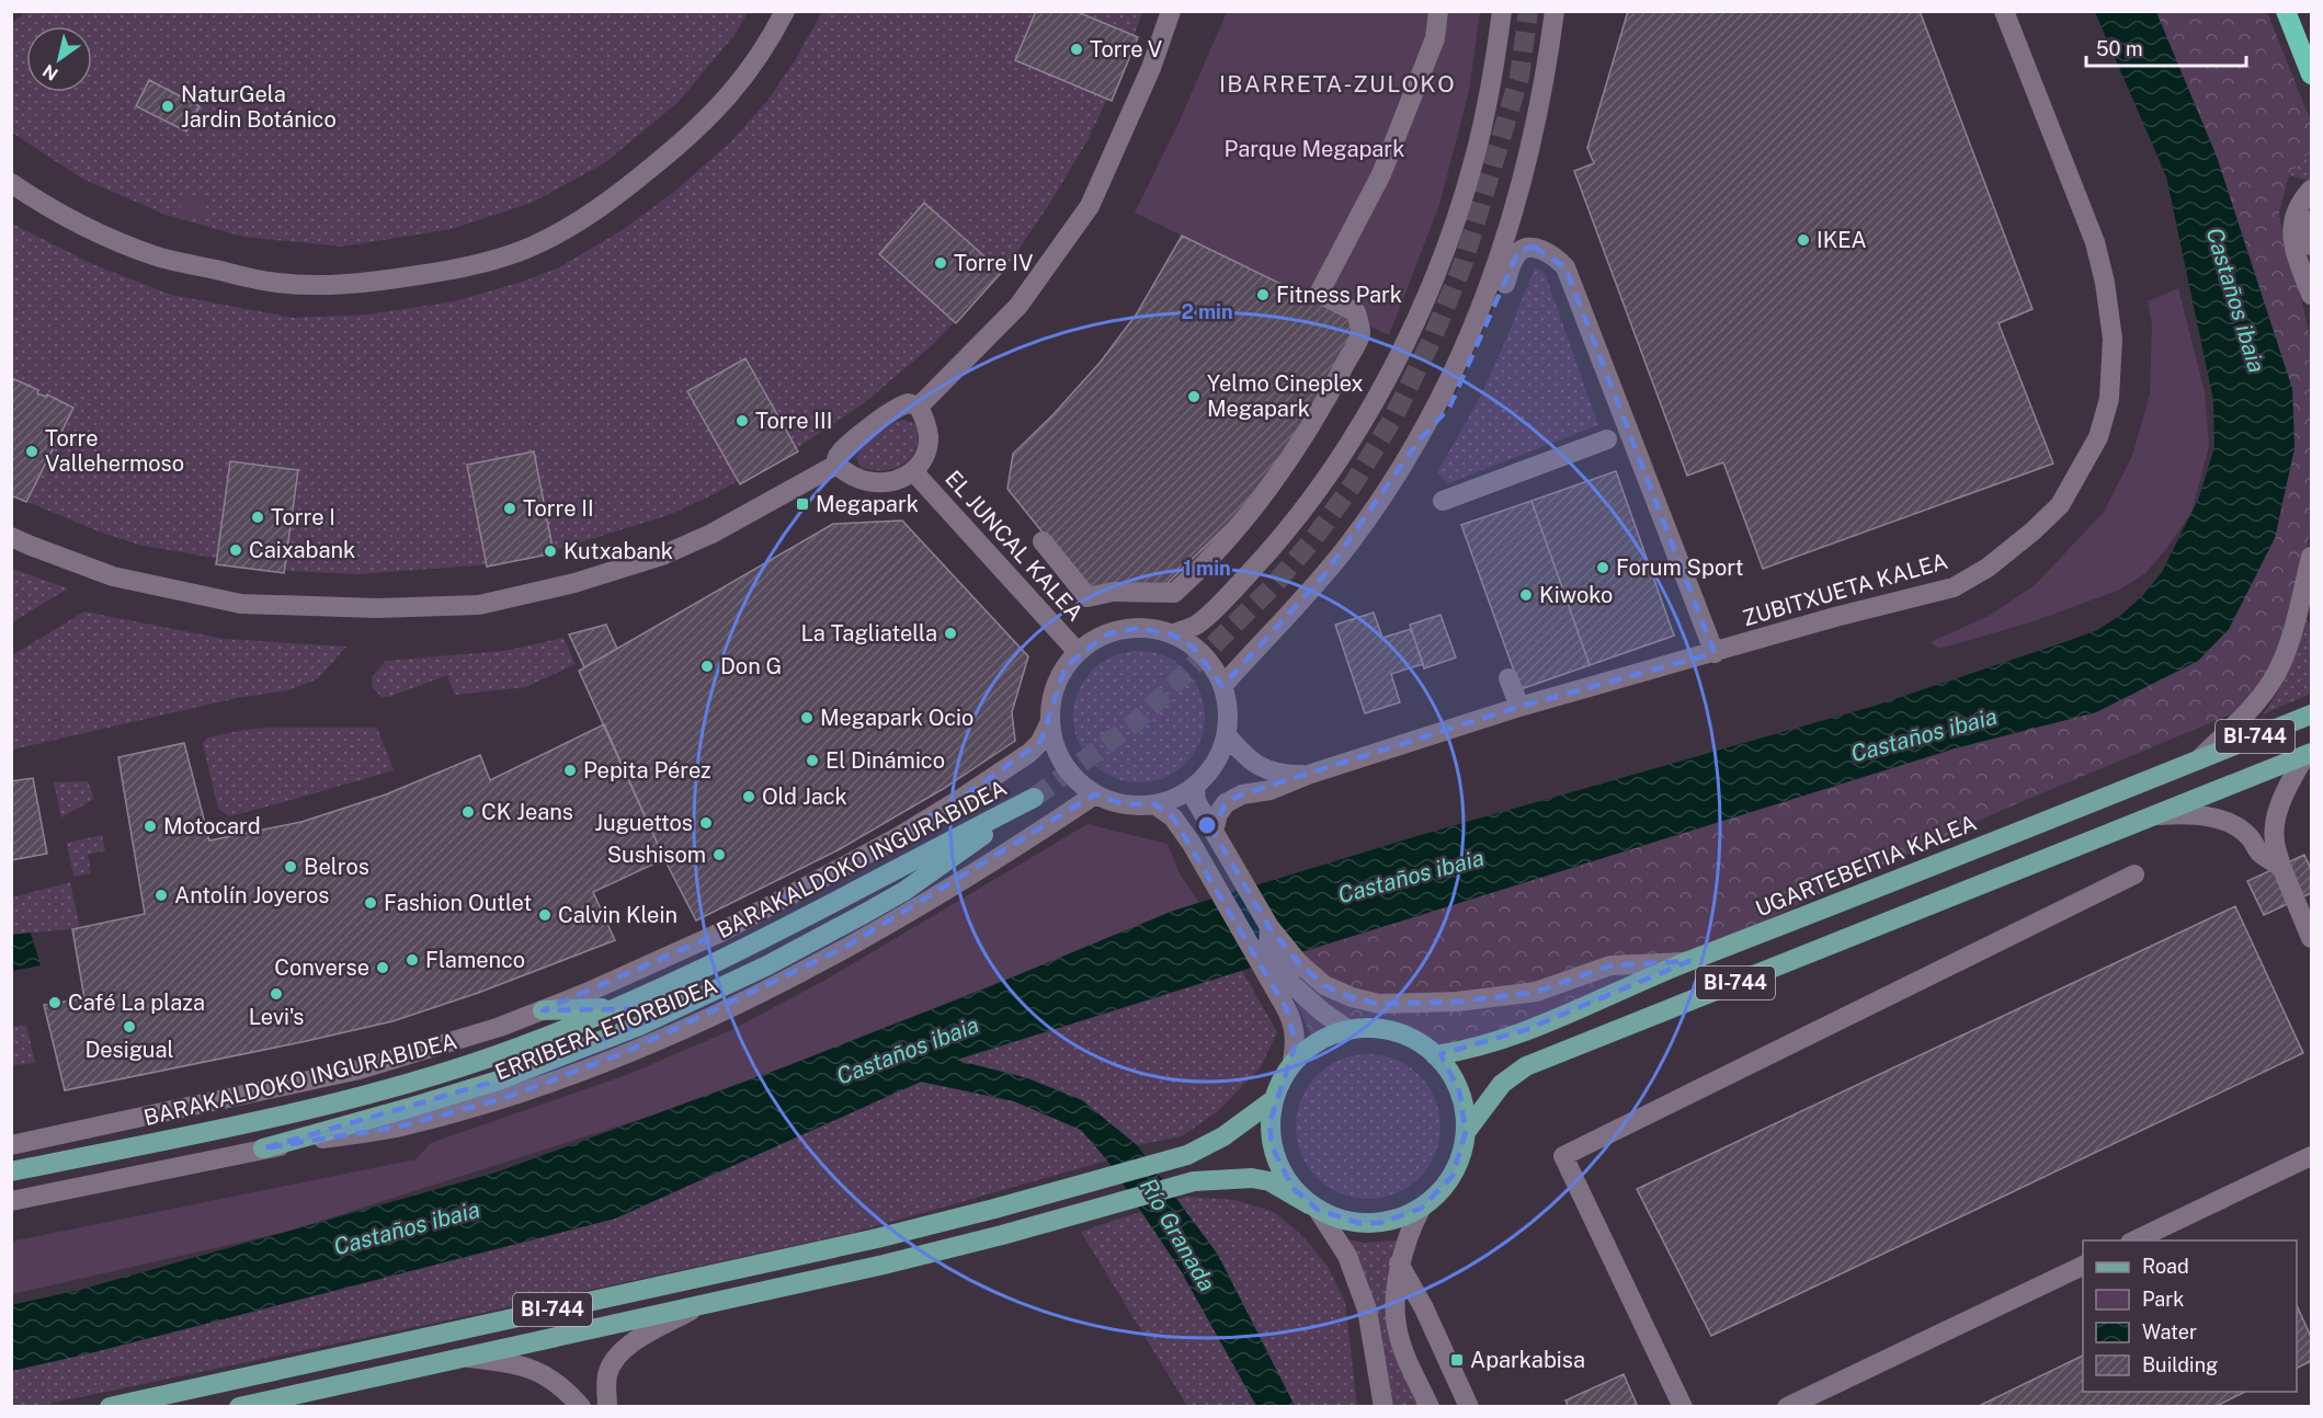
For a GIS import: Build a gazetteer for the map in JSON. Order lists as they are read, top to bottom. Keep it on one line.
{"streets":{"main road":["BI-744","BARAKALDOKO INGURABIDEA","UGARTEBEITIA KALEA"],"street":["EL JUNCAL KALEA","ZUBITXUETA KALEA","ERRIBERA ETORBIDEA"]},"crossings":[["EL JUNCAL KALEA","ZUBITXUETA KALEA"],["EL JUNCAL KALEA","ERRIBERA ETORBIDEA"],["ZUBITXUETA KALEA","ERRIBERA ETORBIDEA"],["BI-744","UGARTEBEITIA KALEA"],["BARAKALDOKO INGURABIDEA","ERRIBERA ETORBIDEA"]],"districts":["IBARRETA-ZULOKO"],"water":["Castaños ibaia","Río Granada"],"parks":["Parque Megapark"],"places":{"other":["Torre V","NaturGela Jardin Botánico","IKEA","Torre IV","Fitness Park","Yelmo Cineplex Megapark","Torre III","Torre Vallehermoso","Torre II","Torre I","Caixabank","Kutxabank","Forum Sport","Kiwoko","La Tagliatella","Don G","Megapark Ocio","El Dinámico","Pepita Pérez","Old Jack","CK Jeans","Juguettos","Motocard","Sushisom","Belros","Antolín Joyeros","Fashion Outlet","Calvin Klein","Flamenco","Converse","Levi's","Café La plaza","Desigual"],"transit":["Megapark","Aparkabisa"]},"legend":["Road","Park","Water","Building"],"scale_bar":"50 m","north":"bottom left","rings":["2 min","1 min"]}
